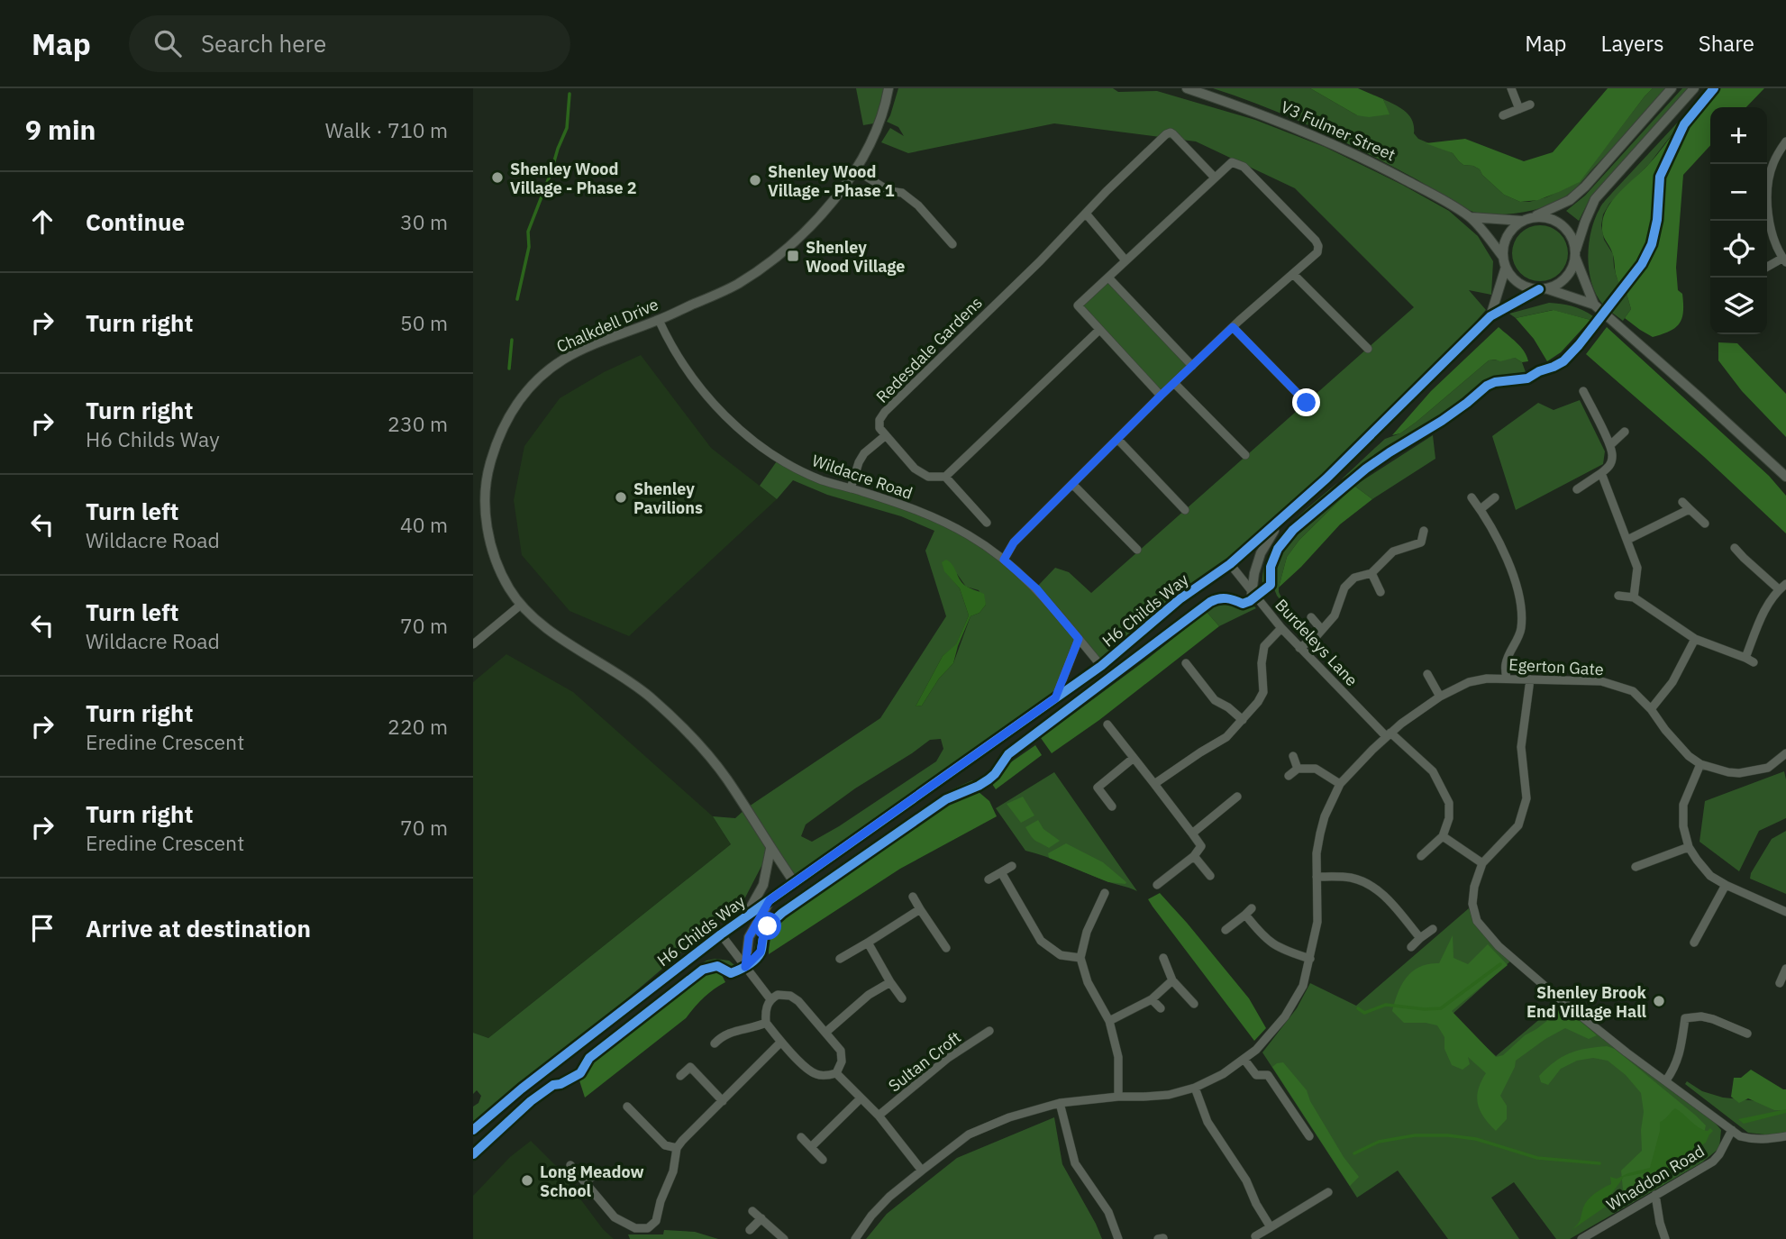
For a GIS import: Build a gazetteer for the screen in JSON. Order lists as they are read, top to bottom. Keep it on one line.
{"streets":{"street":["V3 Fulmer Street","Chalkdell Drive","Redesdale Gardens","Wildacre Road","H6 Childs Way","Burdeleys Lane","Egerton Gate","Sultan Croft","Whaddon Road"]},"crossings":[["V3 Fulmer Street","H6 Childs Way"],["Chalkdell Drive","Wildacre Road"],["Chalkdell Drive","H6 Childs Way"],["Wildacre Road","H6 Childs Way"],["H6 Childs Way","Burdeleys Lane"],["Burdeleys Lane","Egerton Gate"]],"places":{"other":["Shenley Wood Village - Phase 2","Shenley Wood Village - Phase 1","Shenley Pavilions","Shenley Brook End Village Hall","Long Meadow School"],"transit":["Shenley Wood Village"]},"page":{"header":"Map","search":"Search here","nav":["Map","Layers","Share"],"heading":["9 min","Walk · 710 m"],"map_buttons":["+","−"],"list":[["Continue","30 m"],["Turn right","50 m"],["Turn right","H6 Childs Way","230 m"],["Turn left","Wildacre Road","40 m"],["Turn left","Wildacre Road","70 m"],["Turn right","Eredine Crescent","220 m"],["Turn right","Eredine Crescent","70 m"],"Arrive at destination"]}}
